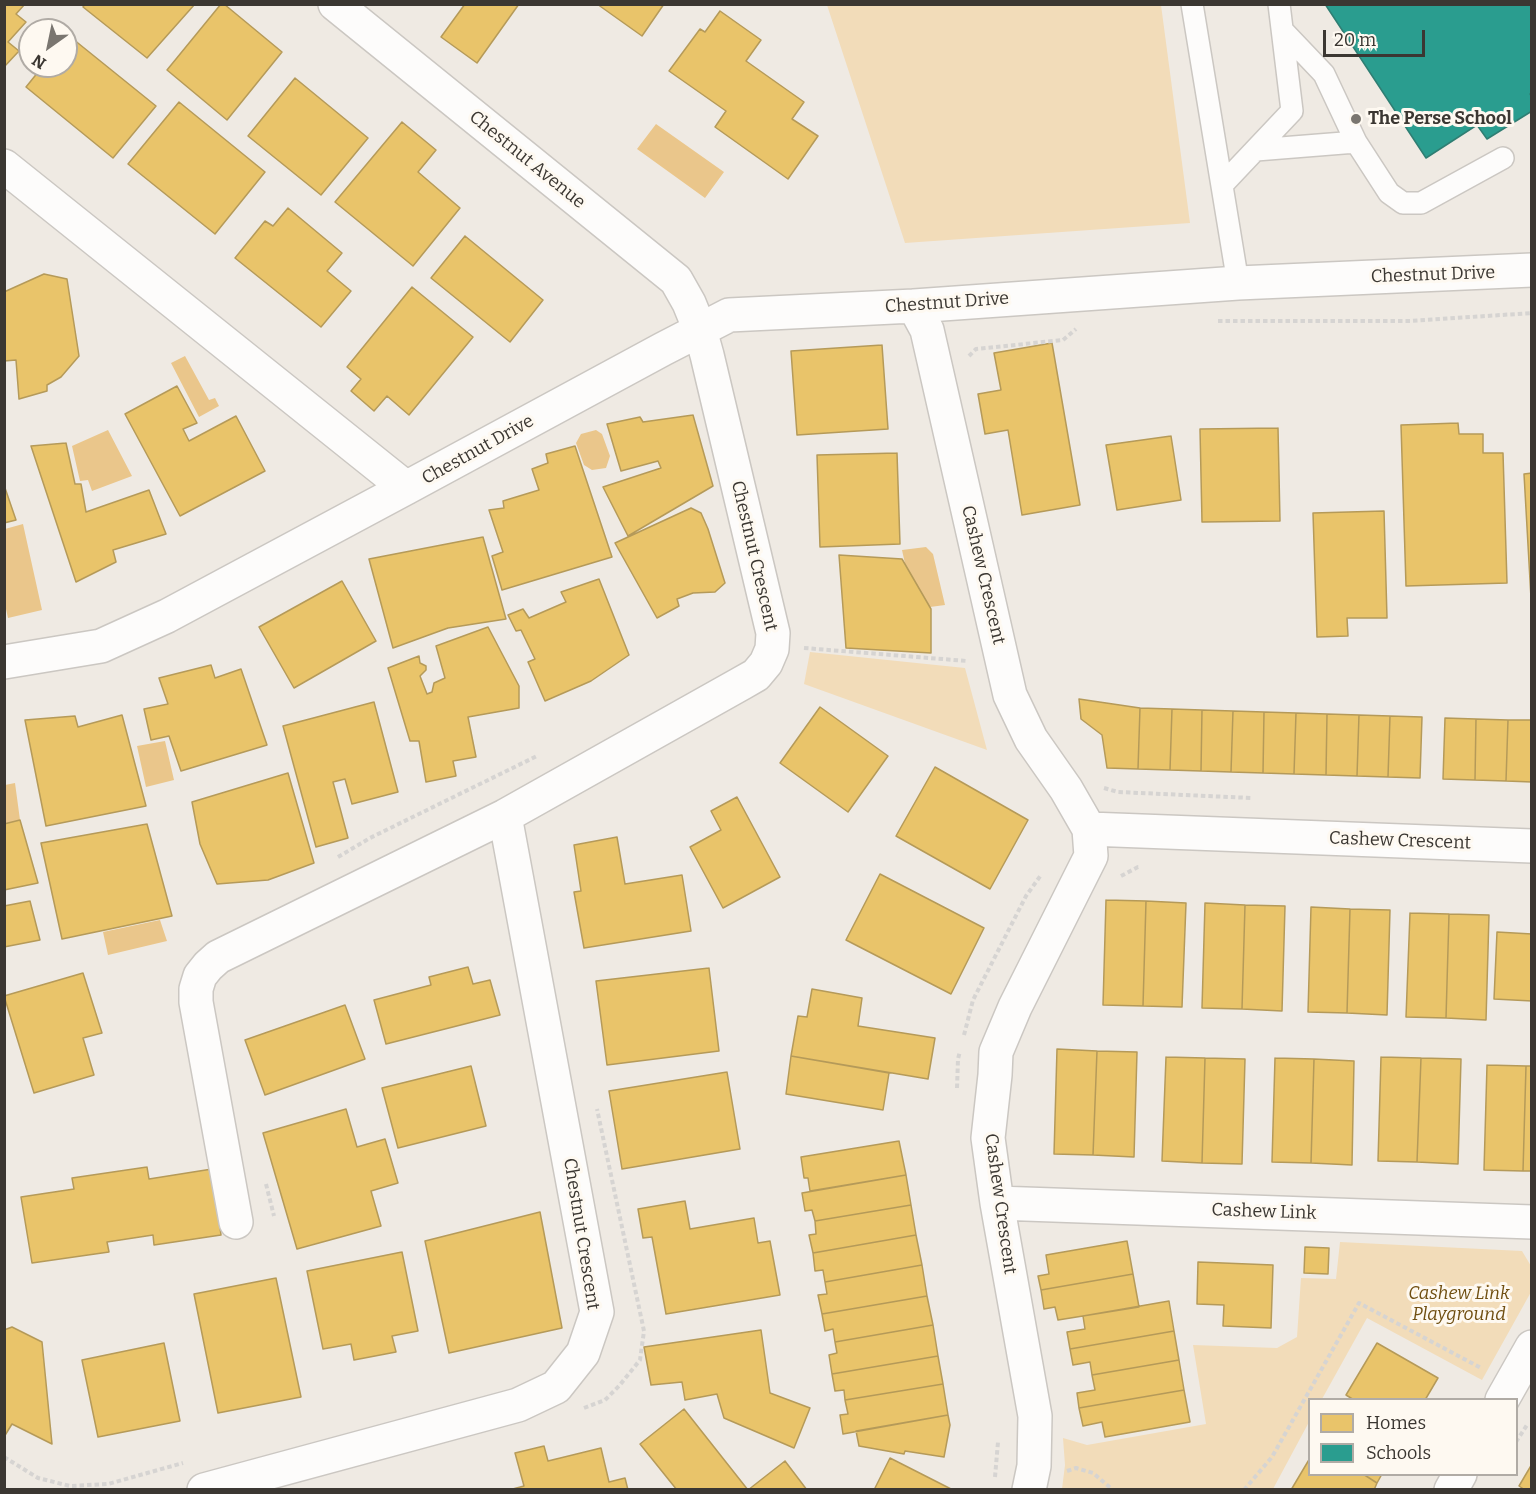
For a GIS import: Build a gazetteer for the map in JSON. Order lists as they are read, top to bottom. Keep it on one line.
{"streets":{"street":["Chestnut Avenue","Chestnut Drive","Chestnut Crescent","Cashew Crescent","Cashew Link"]},"crossings":[["Chestnut Avenue","Chestnut Drive"],["Chestnut Avenue","Chestnut Crescent"],["Chestnut Drive","Chestnut Crescent"],["Chestnut Drive","Cashew Crescent"],["Cashew Crescent","Cashew Link"]],"parks":["Cashew Link Playground"],"places":["The Perse School"],"legend":["Homes","Schools"],"scale_bar":"20 m","north":"bottom left"}
